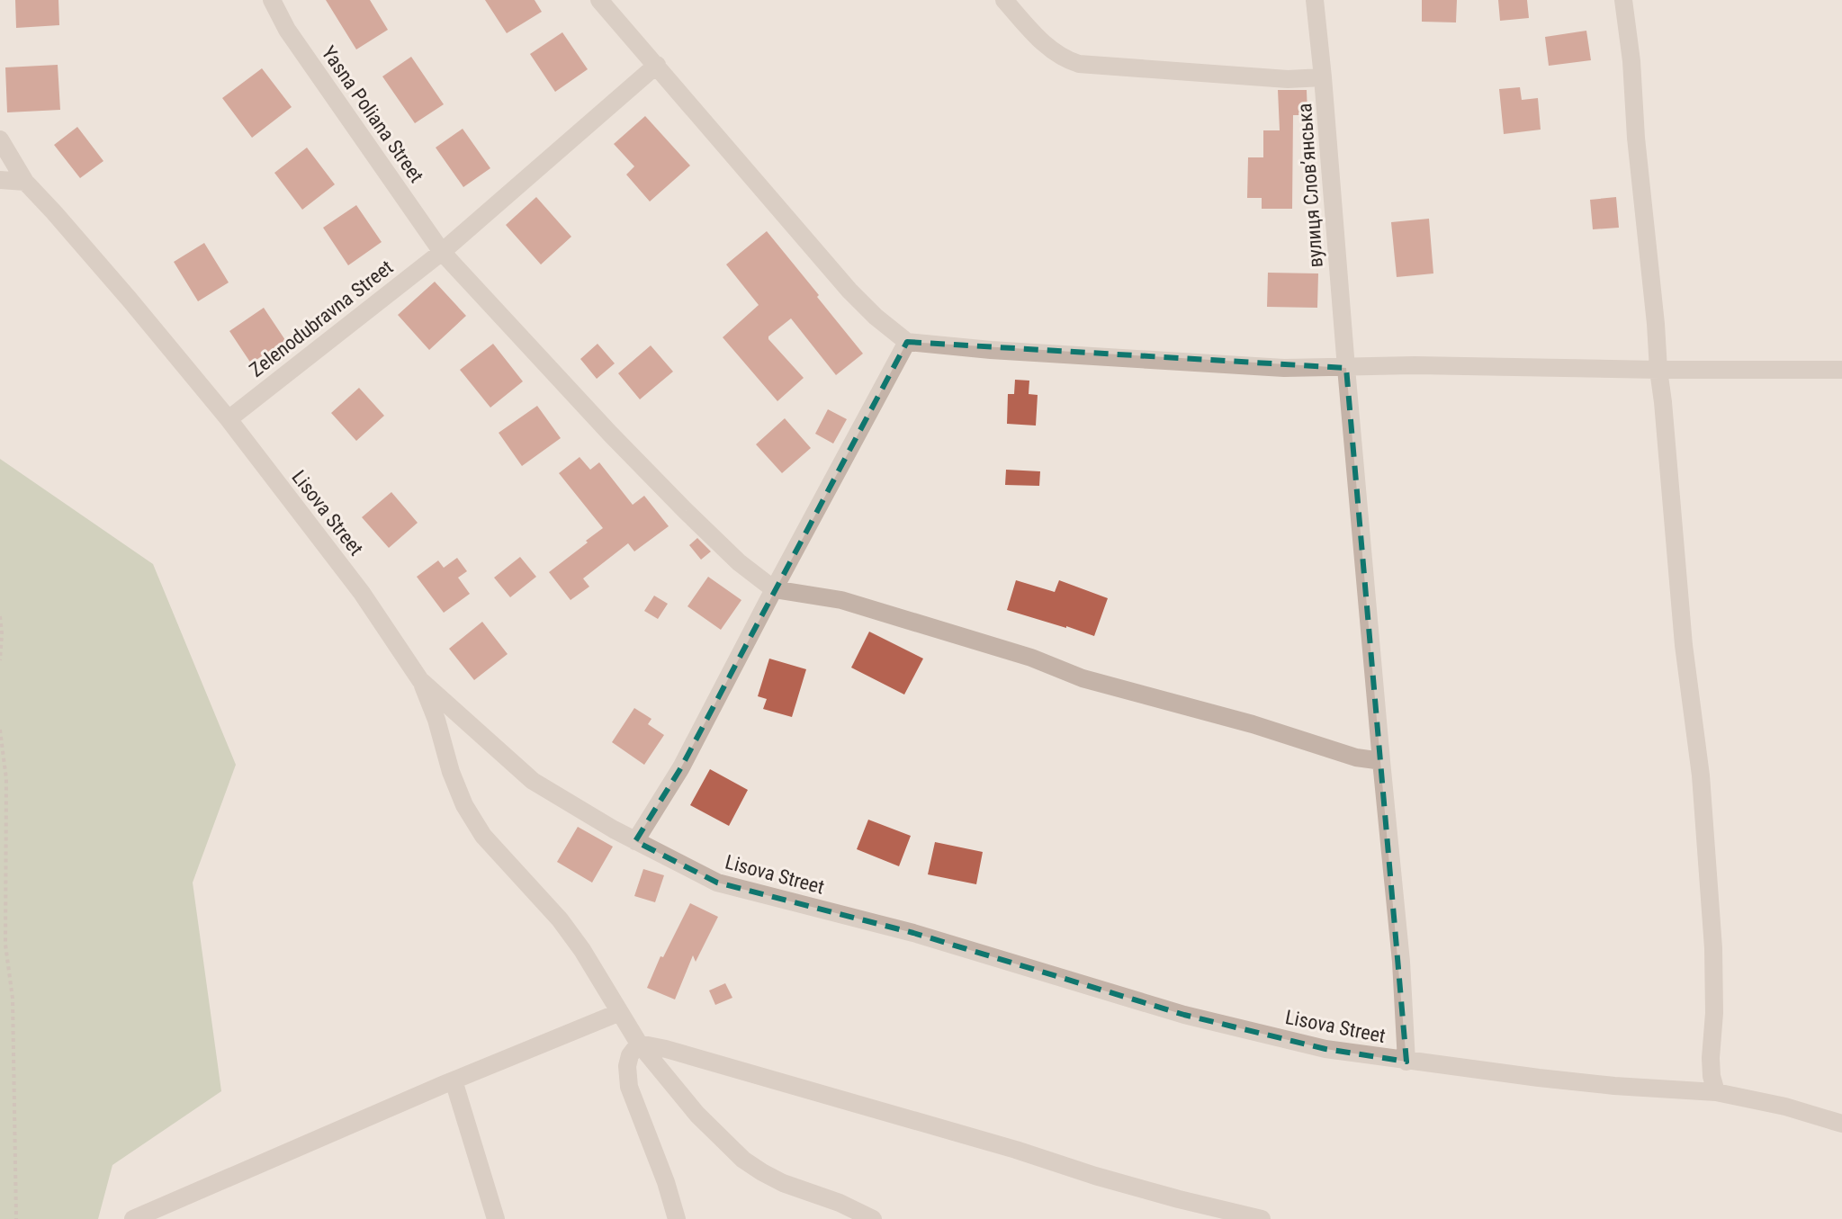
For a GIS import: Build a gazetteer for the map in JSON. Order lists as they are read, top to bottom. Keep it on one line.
{"streets":{"street":["Yasna Poliana Street","вулиця Словʼянська","Zelenodubravna Street","Lisova Street"]},"crossings":[["Yasna Poliana Street","Zelenodubravna Street"],["вулиця Словʼянська","Lisova Street"],["Zelenodubravna Street","Lisova Street"]]}
